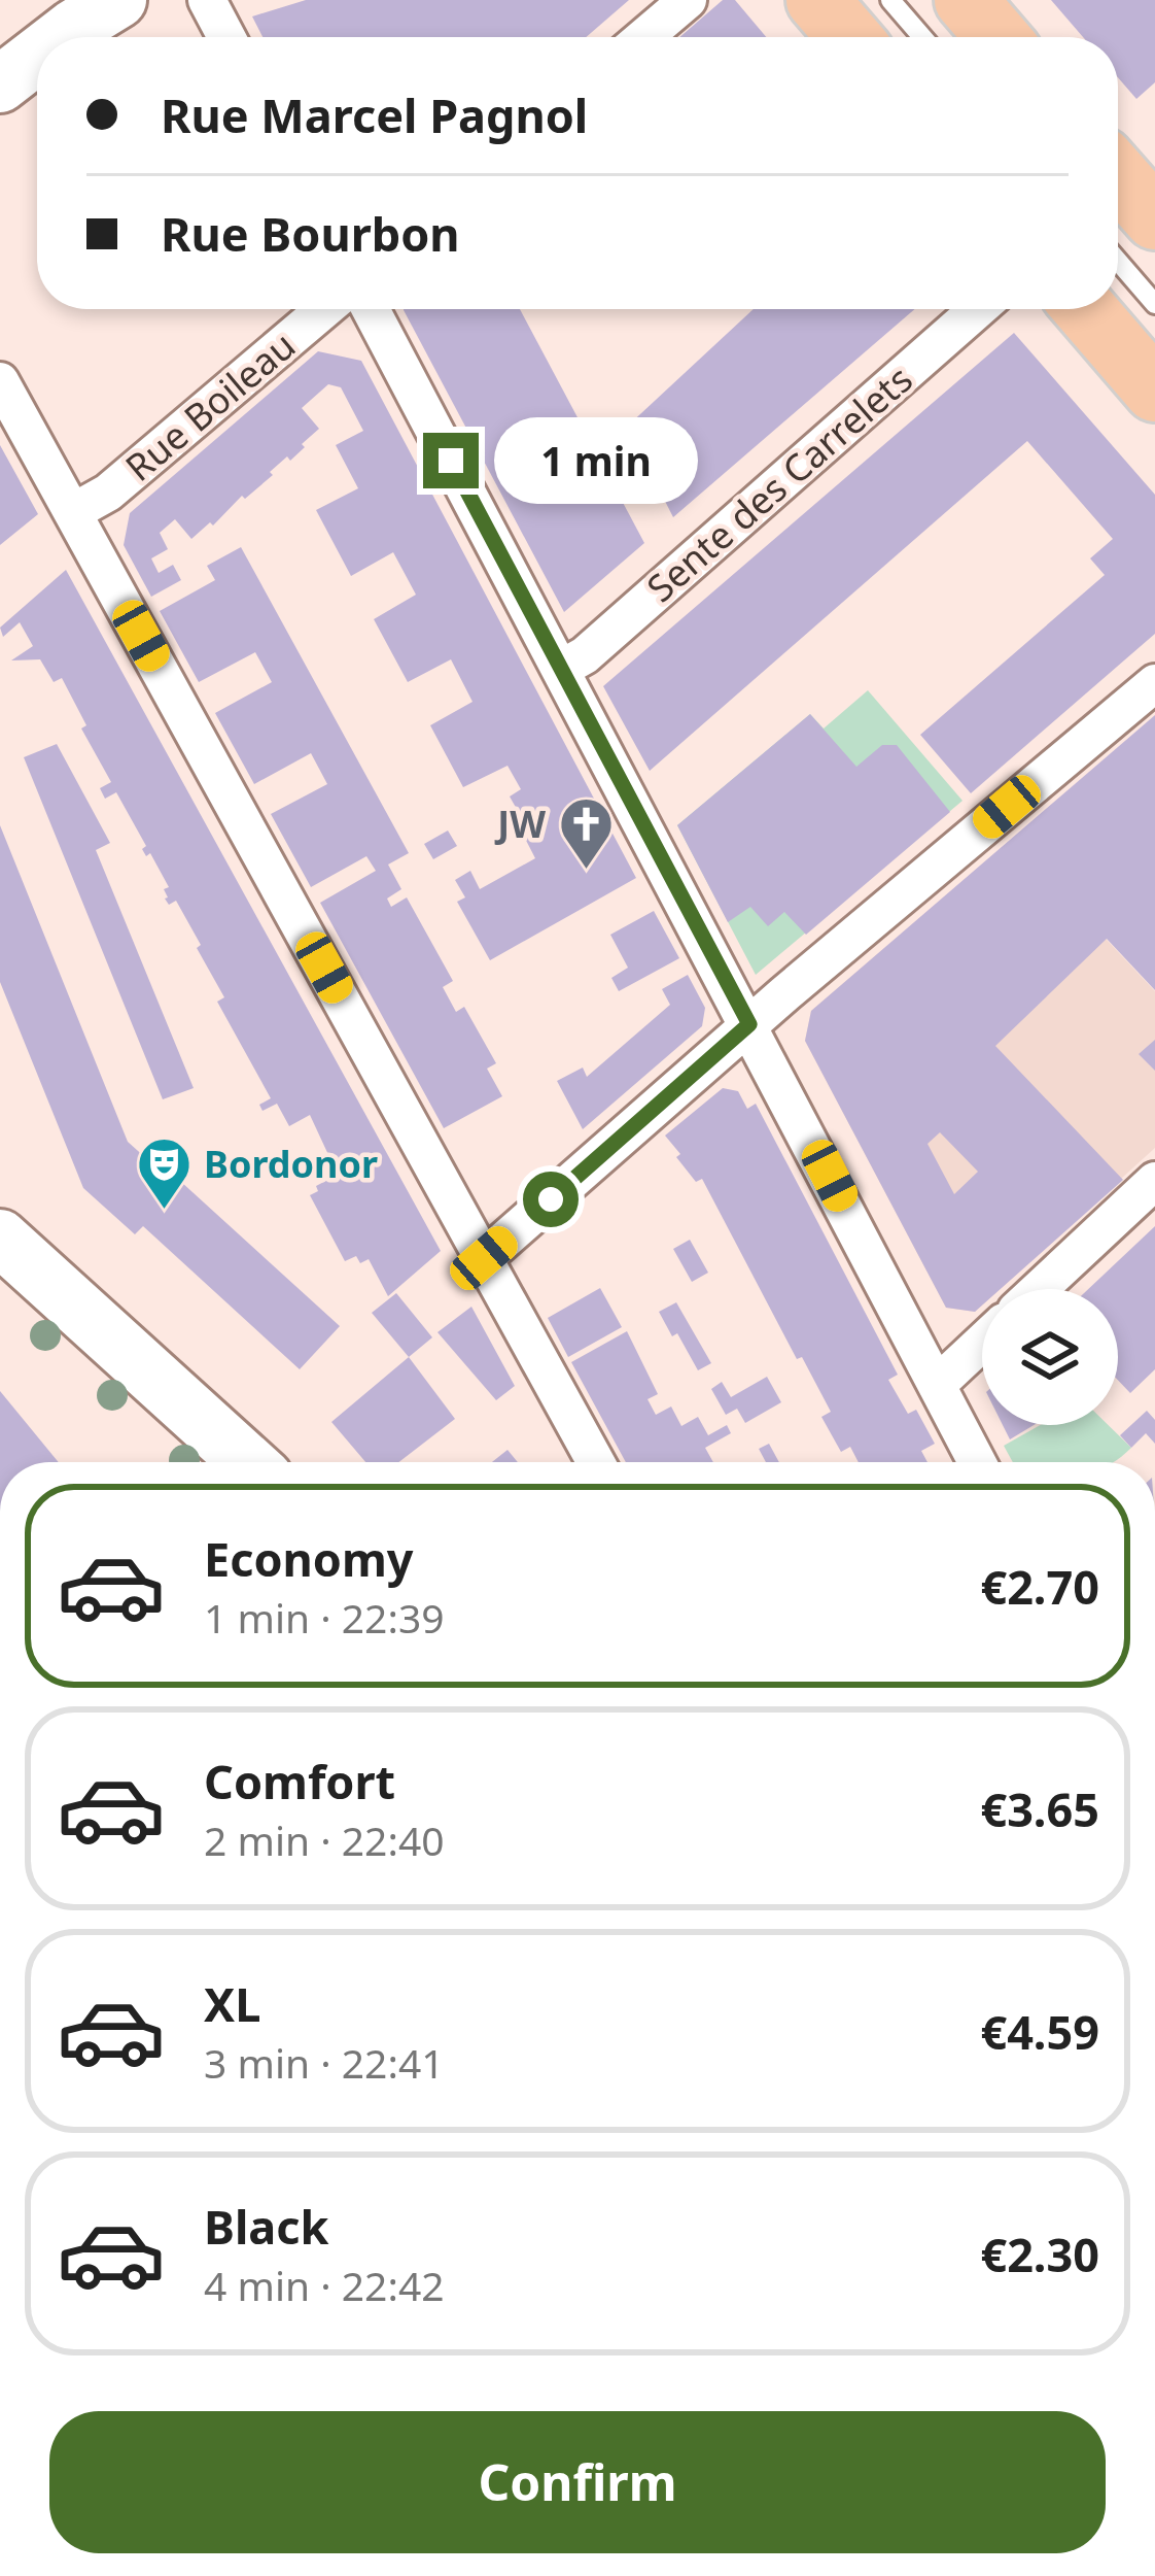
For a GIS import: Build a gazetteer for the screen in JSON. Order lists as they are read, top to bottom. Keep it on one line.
{"streets":{"street":["Rue Boileau","Sente des Carrelets"]},"places":{"church":["JW"],"theatre":["Bordonor"]},"page":{"banner":["Rue Marcel Pagnol","Rue Bourbon"],"bubble":"1 min","list":[{"name":"Economy","note":"1 min · 22:39","value":"€2.70"},{"name":"Comfort","note":"2 min · 22:40","value":"€3.65"},{"name":"XL","note":"3 min · 22:41","value":"€4.59"},{"name":"Black","note":"4 min · 22:42","value":"€2.30"}],"buttons":"Confirm"}}
